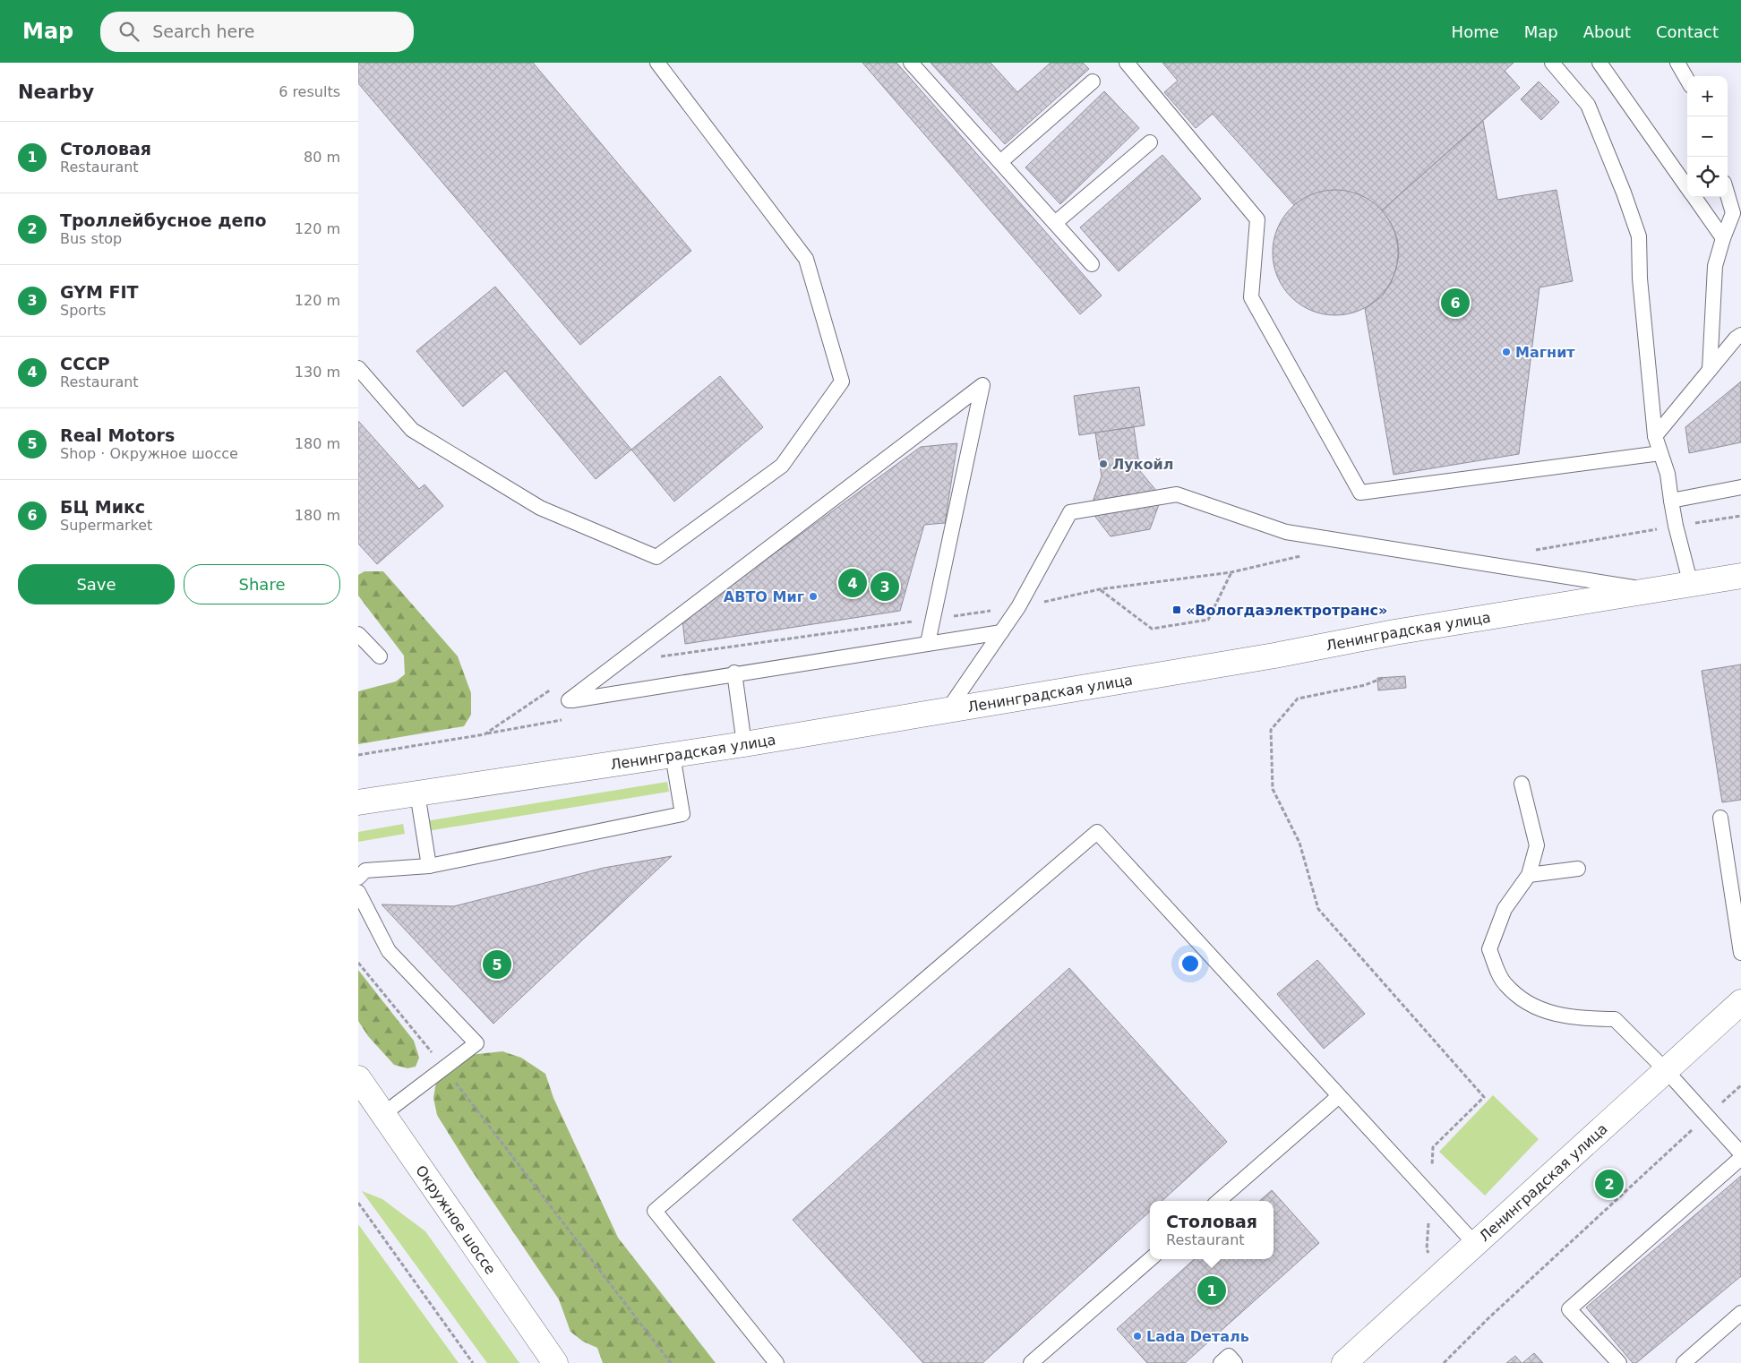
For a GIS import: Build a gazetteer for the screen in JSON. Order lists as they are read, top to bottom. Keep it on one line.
{"streets":{"main road":["Ленинградская улица","Окружное шоссе"]},"places":{"other":["Магнит","Лукойл","АВТО Миг","Lada Dеталь"],"transit":["«Вологдаэлектротранс»"]},"page":{"header":"Map","search":"Search here","nav":["Home","Map","About","Contact"],"heading":["Nearby","6 results"],"map_buttons":["+","−"],"list":[{"mark":"1","name":"Столовая","note":"Restaurant","value":"80 m"},{"mark":"2","name":"Троллейбусное депо","note":"Bus stop","value":"120 m"},{"mark":"3","name":"GYM FIT","note":"Sports","value":"120 m"},{"mark":"4","name":"СССР","note":"Restaurant","value":"130 m"},{"mark":"5","name":"Real Motors","note":"Shop · Окружное шоссе","value":"180 m"},{"mark":"6","name":"БЦ Микс","note":"Supermarket","value":"180 m"}],"pins":["6","4","3","5","2","1"],"buttons":["Save","Share"],"popup":["Столовая","Restaurant"]}}
